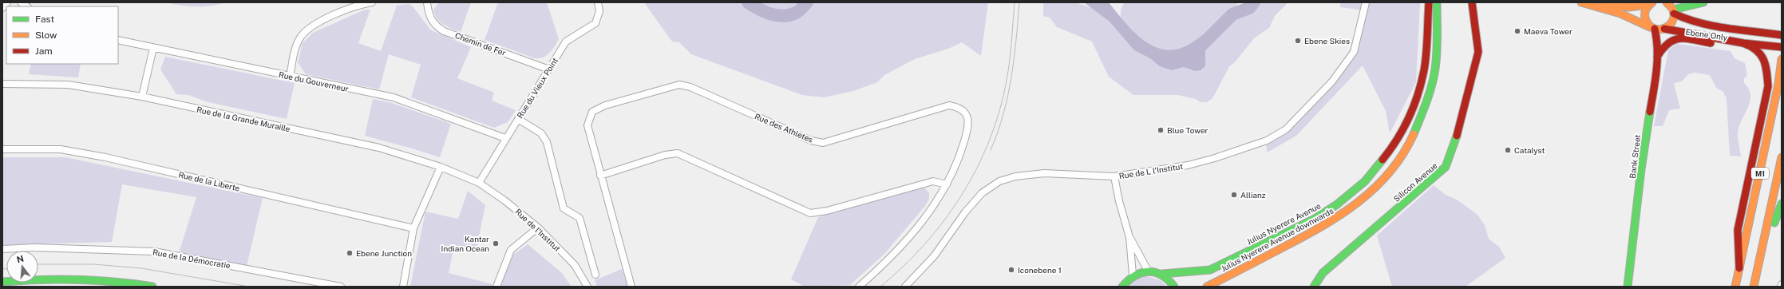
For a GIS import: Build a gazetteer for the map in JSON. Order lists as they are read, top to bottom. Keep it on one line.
{"streets":{"main road":["Ebene Only","Bank Street","M1","Silicon Avenue","Julius Nyerere Avenue","Julius Nyerere Avenue downwards"],"street":["Chemin de Fer","Rue du Gouverneur","Rue du Vieux Point","Rue de la Grande Muraille","Rue des Athletes","Rue de L l'Institut","Rue de la Liberte","Rue de l'Institut","Rue de la Démocratie"]},"crossings":[["Ebene Only","Bank Street"],["Chemin de Fer","Rue du Vieux Point"],["Rue du Gouverneur","Rue du Vieux Point"],["Rue du Vieux Point","Rue de la Grande Muraille"],["Rue du Vieux Point","Rue de l'Institut"],["Rue de la Grande Muraille","Rue de l'Institut"]],"places":["Maeva Tower","Ebene Skies","Blue Tower","Catalyst","Allianz","Kantar Indian Ocean","Ebene Junction","Iconebene 1"],"legend":["Fast","Slow","Jam"],"north":"top"}
